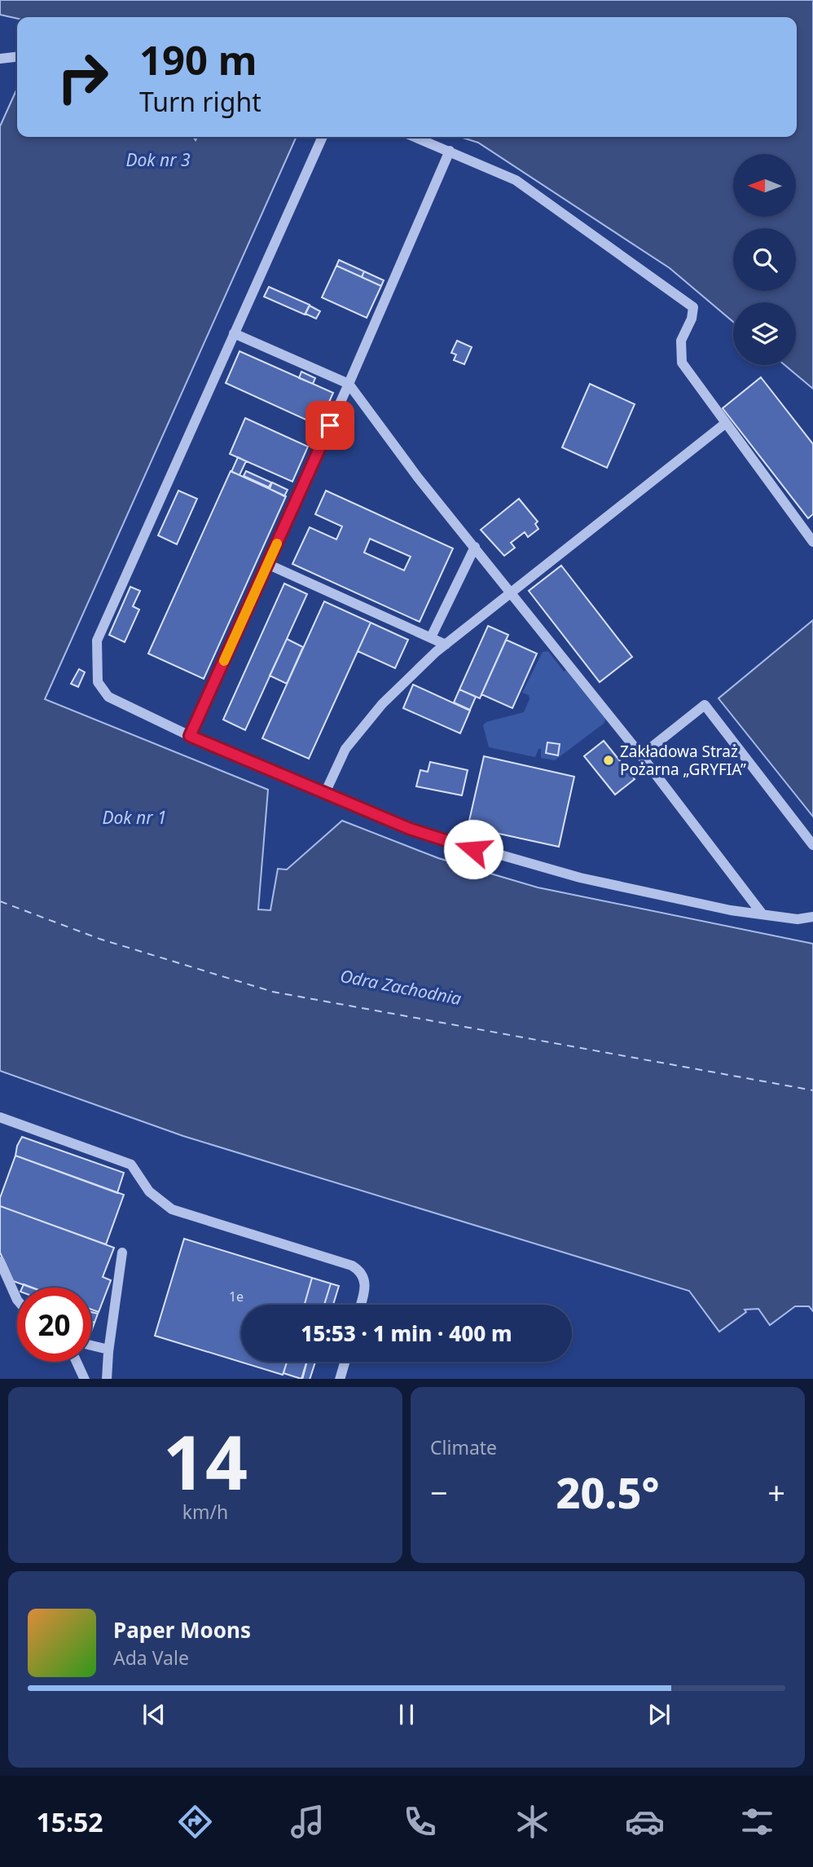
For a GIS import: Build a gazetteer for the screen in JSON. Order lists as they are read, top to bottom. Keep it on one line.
{"water":["Dok nr 3","Dok nr 1","Odra Zachodnia"],"places":["Zakładowa Straż Pożarna „GRYFIA”"],"house_numbers":["1e"],"north":"left","page":{"turn":["190 m","Turn right"],"limit":"20","trip":"15:53 · 1 min · 400 m","tile":[["14","km/h"],"Climate"],"heat":["−","20.5°","+"],"song":["Paper Moons","Ada Vale"],"tabs":"15:52"}}
